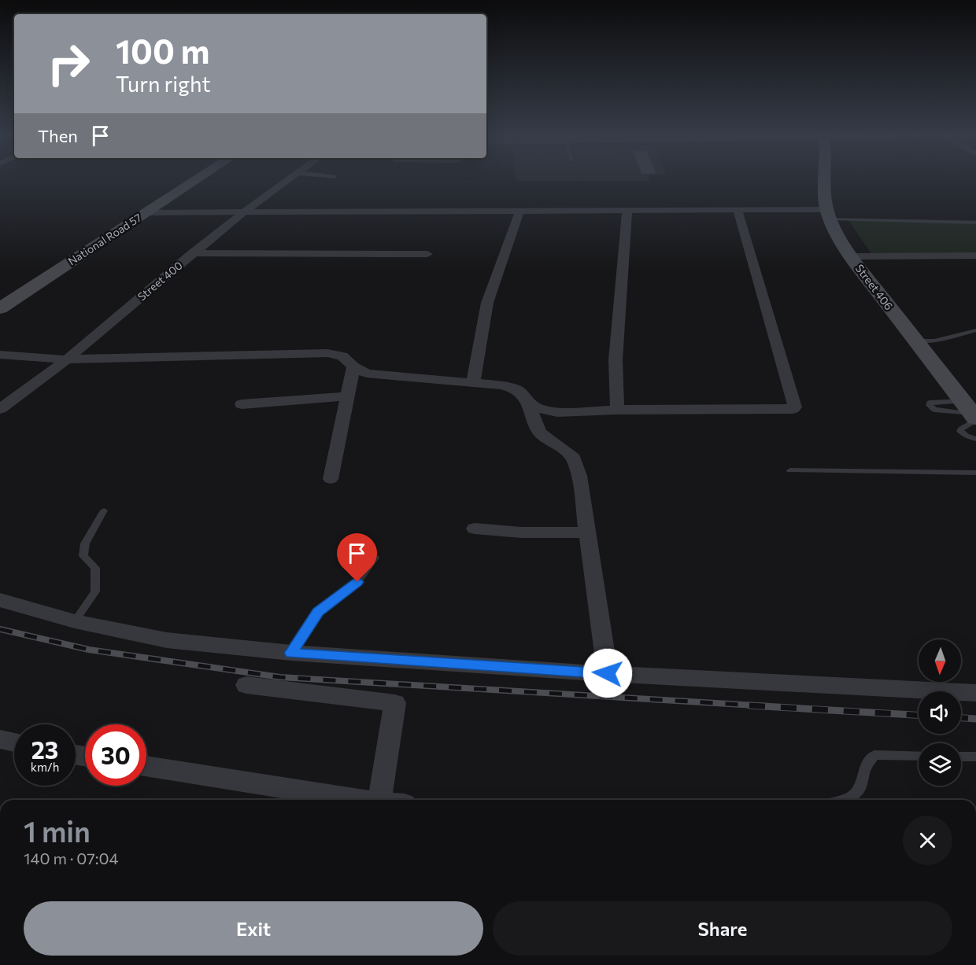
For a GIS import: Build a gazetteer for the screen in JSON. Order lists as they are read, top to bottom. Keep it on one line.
{"streets":{"street":["National Road 57","Street 400","Street 406"]},"north":"bottom","page":{"turn":["100 m","Turn right"],"then":"Then","speed":"23 km/h","limit":"30","heading":["1 min","140 m · 07:04"],"buttons":["Exit","Share"]}}
